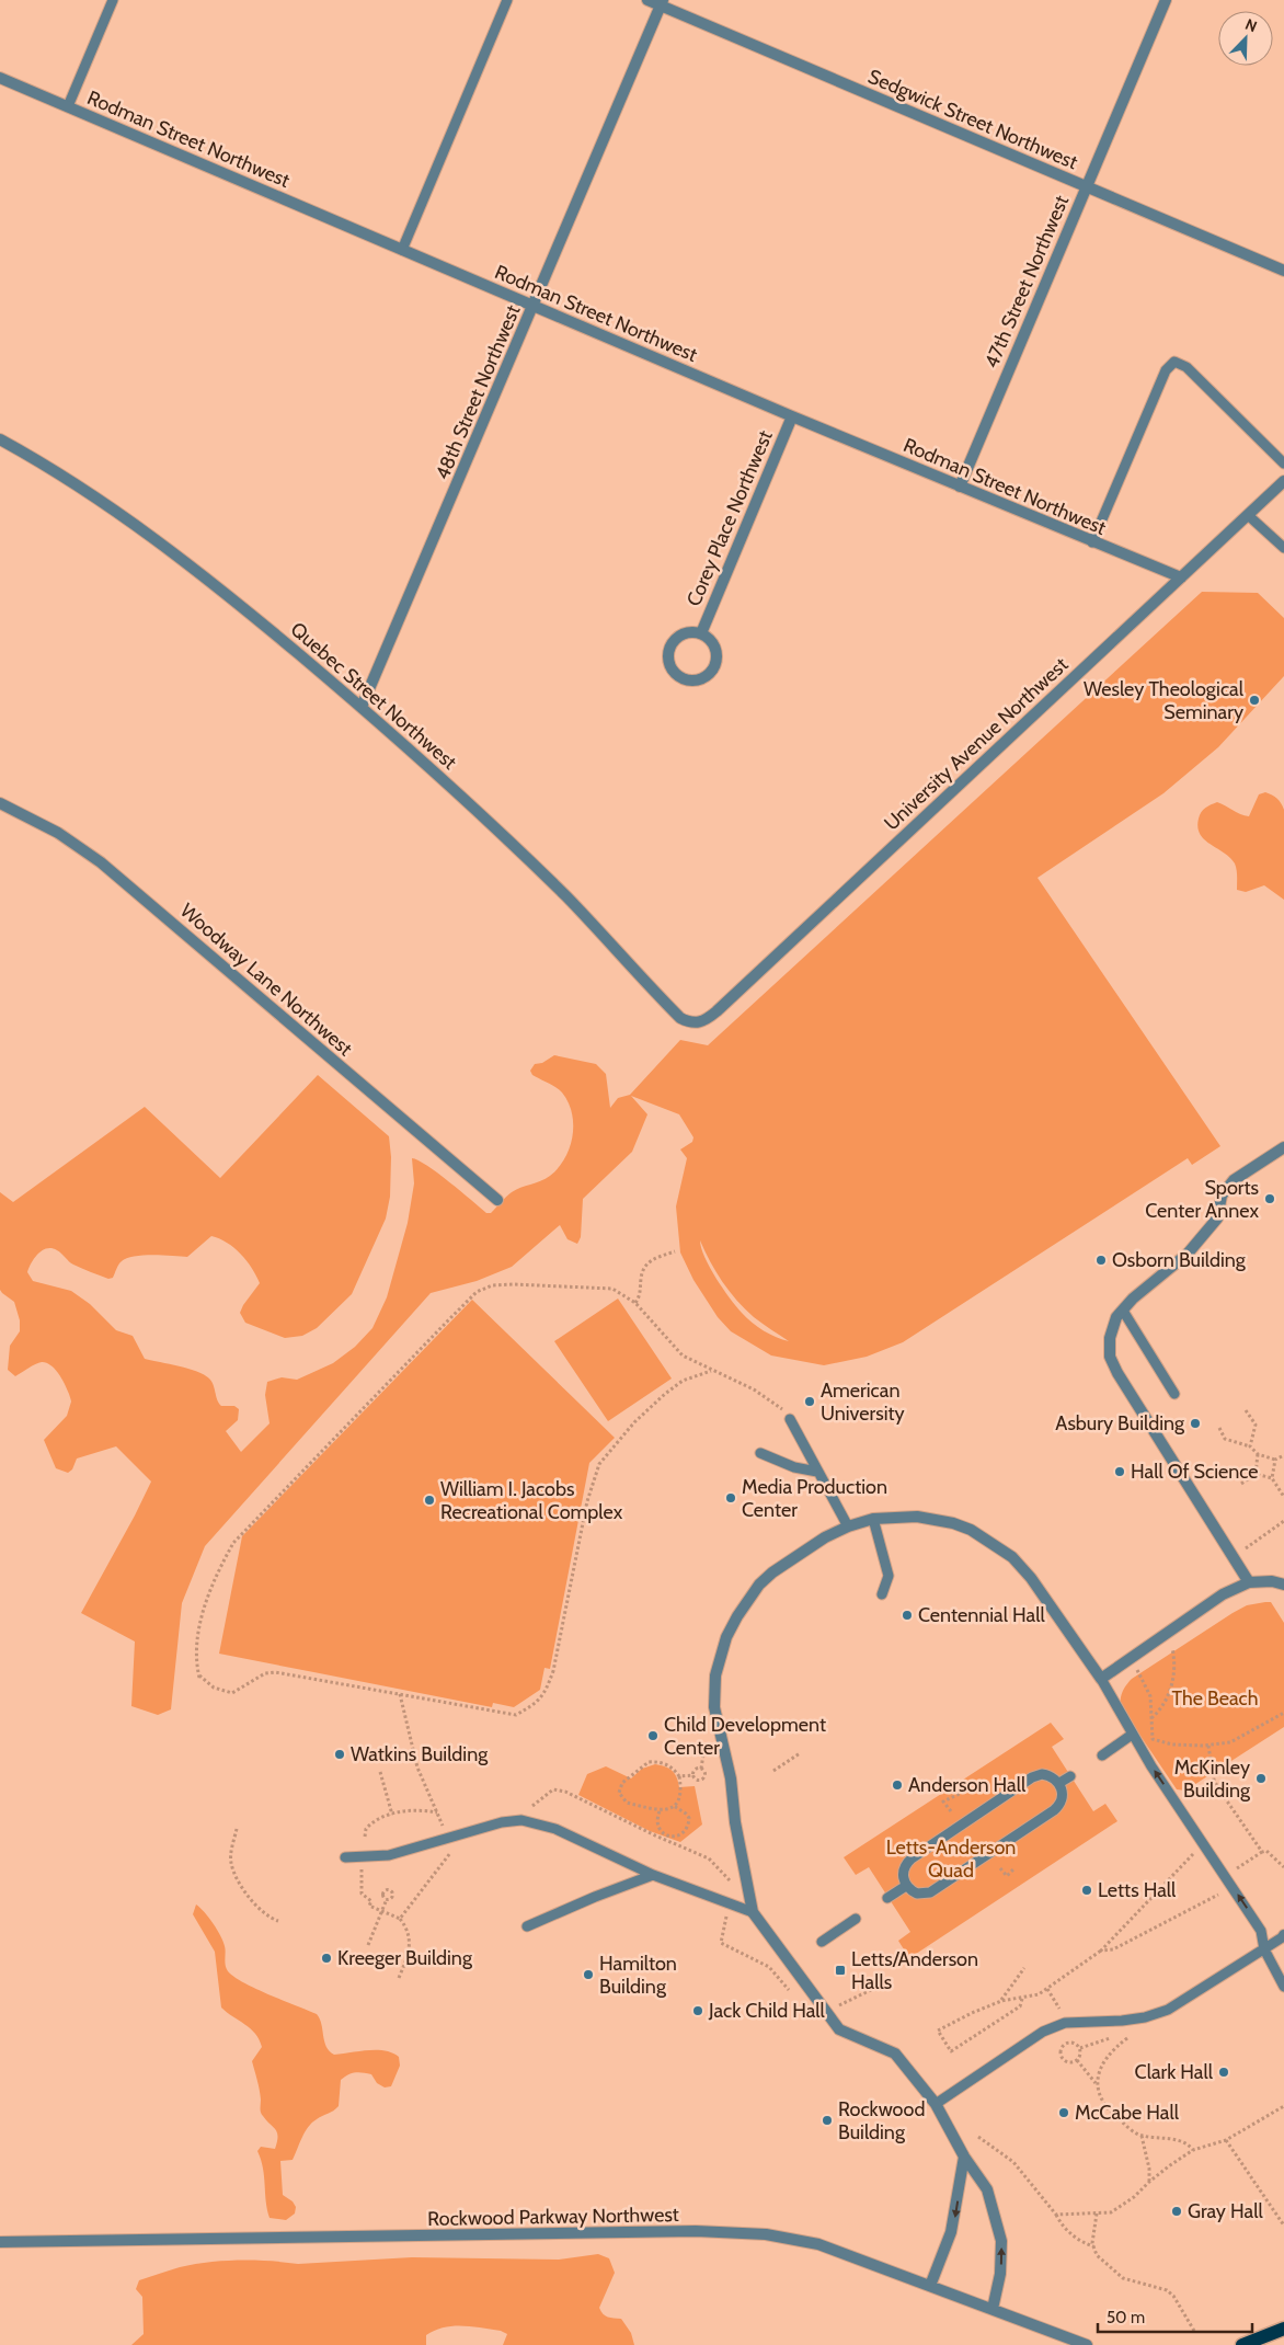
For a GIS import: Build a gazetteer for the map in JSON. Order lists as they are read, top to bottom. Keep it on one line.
{"streets":{"street":["Sedgwick Street Northwest","Rodman Street Northwest","47th Street Northwest","48th Street Northwest","Corey Place Northwest","Quebec Street Northwest","University Avenue Northwest","Woodway Lane Northwest","Rockwood Parkway Northwest"]},"crossings":[["Sedgwick Street Northwest","47th Street Northwest"],["Sedgwick Street Northwest","48th Street Northwest"],["Rodman Street Northwest","47th Street Northwest"],["Rodman Street Northwest","48th Street Northwest"],["Rodman Street Northwest","Corey Place Northwest"],["Rodman Street Northwest","University Avenue Northwest"],["48th Street Northwest","Quebec Street Northwest"],["Quebec Street Northwest","University Avenue Northwest"]],"parks":["The Beach","Letts-Anderson Quad"],"places":{"other":["Wesley Theological Seminary","Sports Center Annex","Osborn Building","American University","Asbury Building","Hall Of Science","Media Production Center","William I. Jacobs Recreational Complex","Centennial Hall","Child Development Center","Watkins Building","McKinley Building","Anderson Hall","Letts Hall","Kreeger Building","Hamilton Building","Jack Child Hall","Clark Hall","McCabe Hall","Rockwood Building","Gray Hall"],"transit":["Letts/Anderson Halls"]},"scale_bar":"50 m","north":"top right"}
